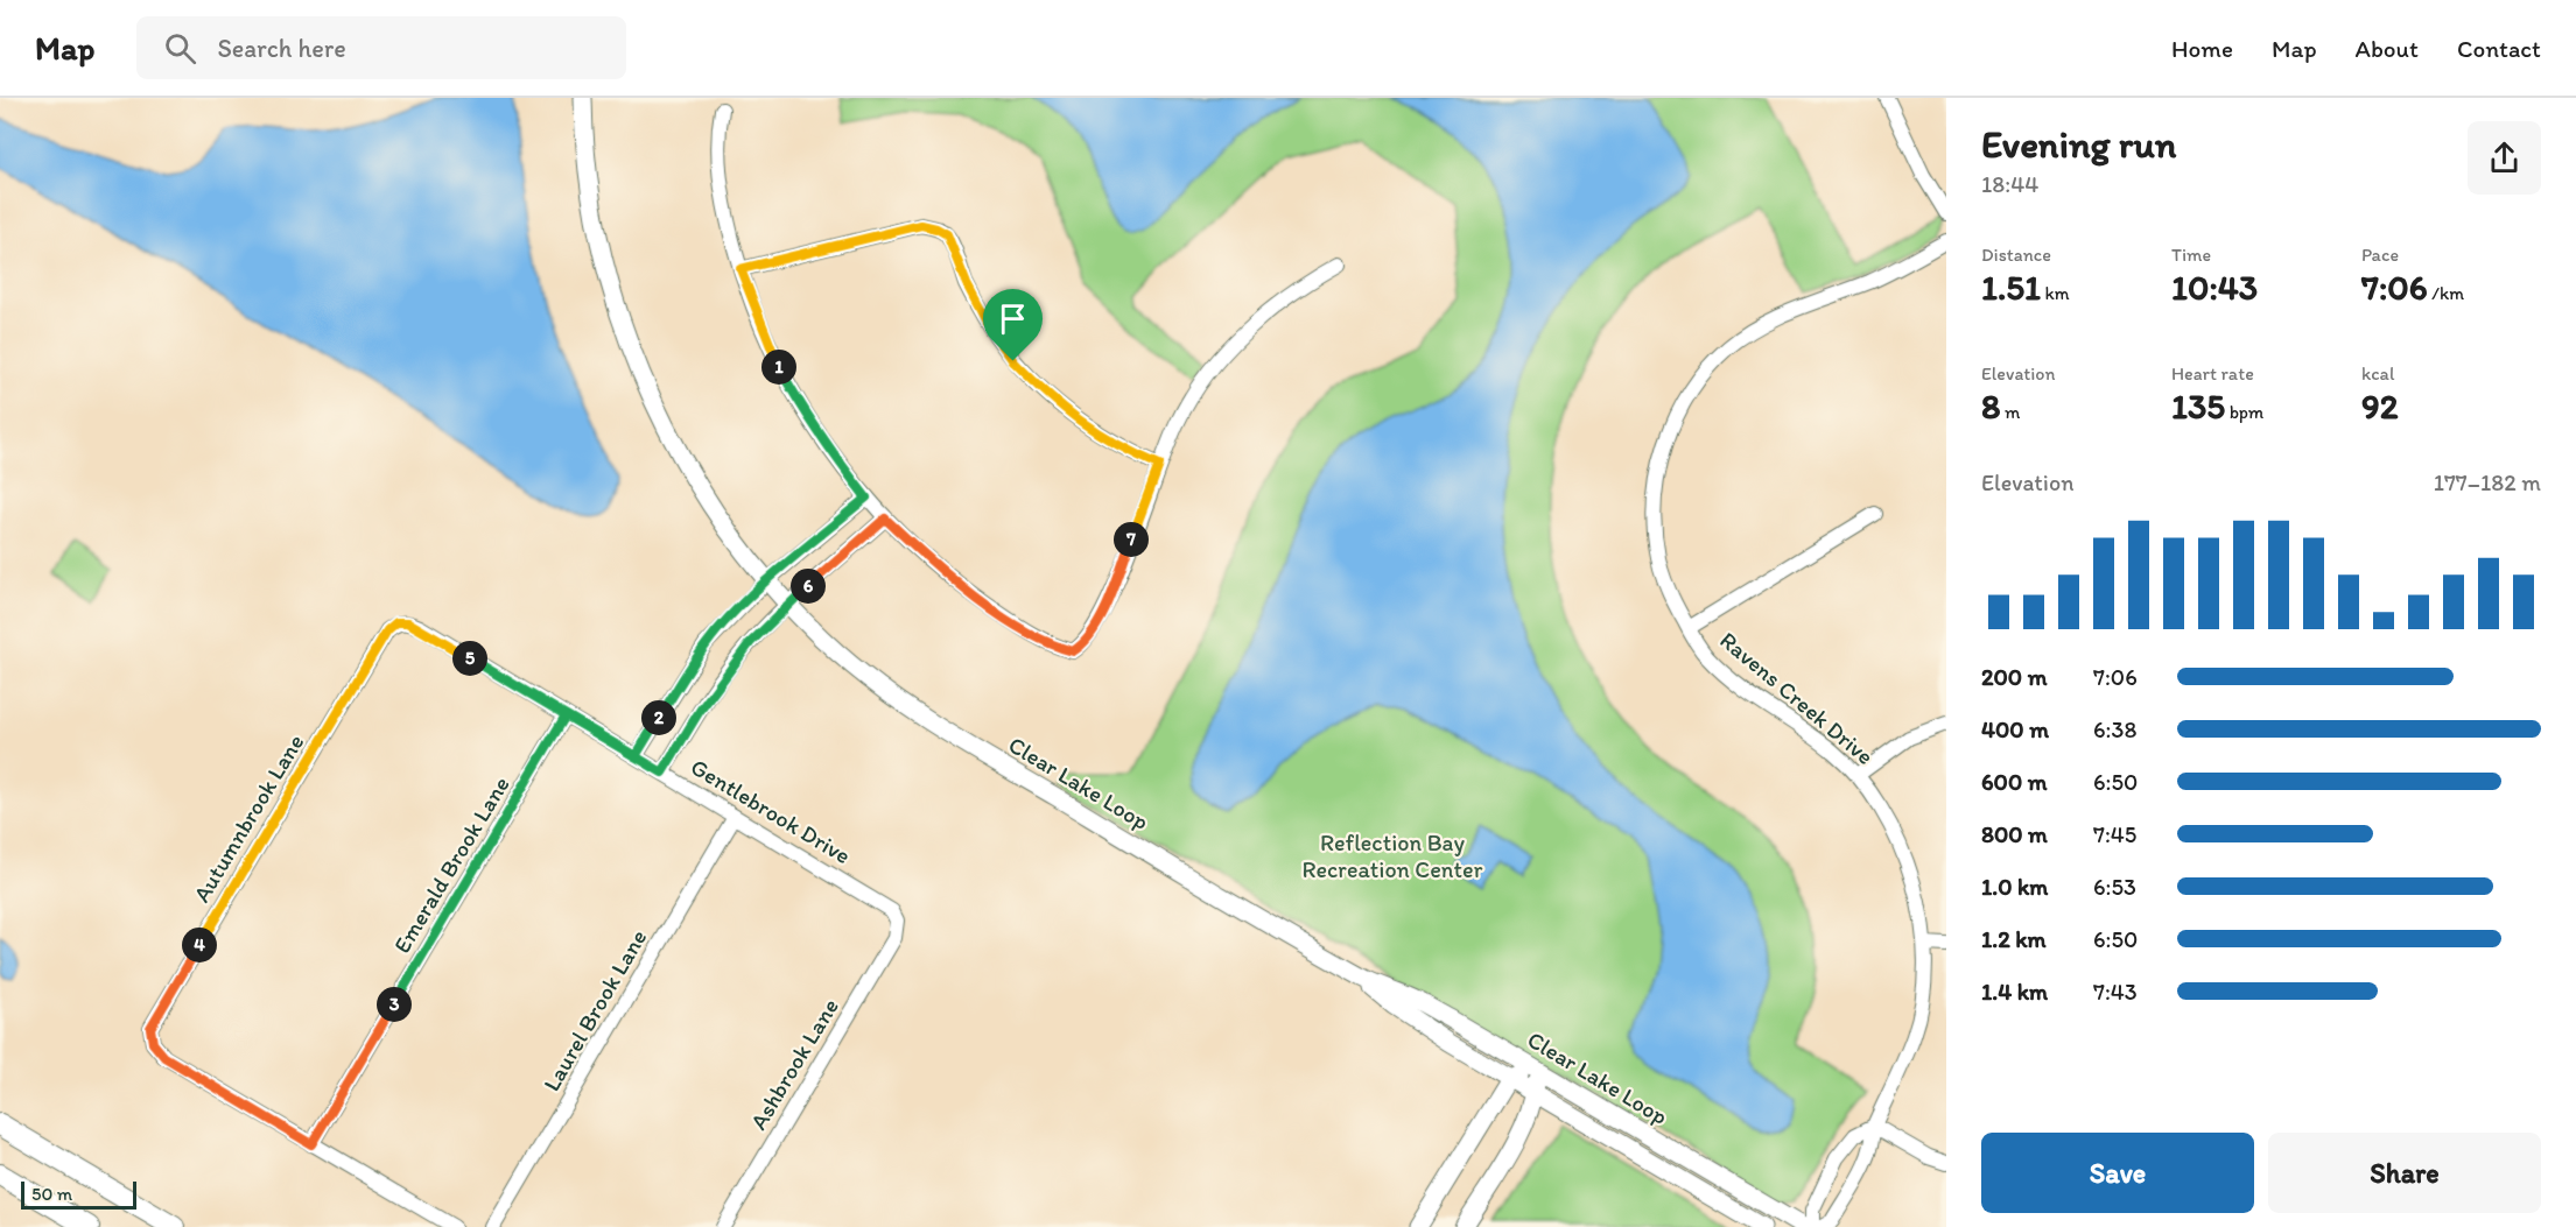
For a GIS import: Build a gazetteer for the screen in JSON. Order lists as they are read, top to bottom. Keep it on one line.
{"streets":{"street":["Ravens Creek Drive","Clear Lake Loop","Gentlebrook Drive","Autumnbrook Lane","Emerald Brook Lane","Laurel Brook Lane","Ashbrook Lane"]},"crossings":[["Gentlebrook Drive","Autumnbrook Lane"],["Gentlebrook Drive","Emerald Brook Lane"],["Gentlebrook Drive","Laurel Brook Lane"],["Gentlebrook Drive","Ashbrook Lane"],["Autumnbrook Lane","Emerald Brook Lane"]],"parks":["Reflection Bay Recreation Center"],"scale_bar":"50 m","page":{"header":"Map","search":"Search here","nav":["Home","Map","About","Contact"],"heading":["Evening run","18:44"],"stats":[["Distance","1.51 km"],["Time","10:43"],["Pace","7:06 /km"],["Elevation","8 m"],["Heart rate","135 bpm"],["kcal","92"]],"pins":["1","7","6","5","2","4","3"],"chart":["Elevation","177–182 m"],"list":[{"name":"200 m","note":"7:06"},{"name":"400 m","note":"6:38"},{"name":"600 m","note":"6:50"},{"name":"800 m","note":"7:45"},{"name":"1.0 km","note":"6:53"},{"name":"1.2 km","note":"6:50"},{"name":"1.4 km","note":"7:43"}],"buttons":["Save","Share"],"scale":"50 m"}}
